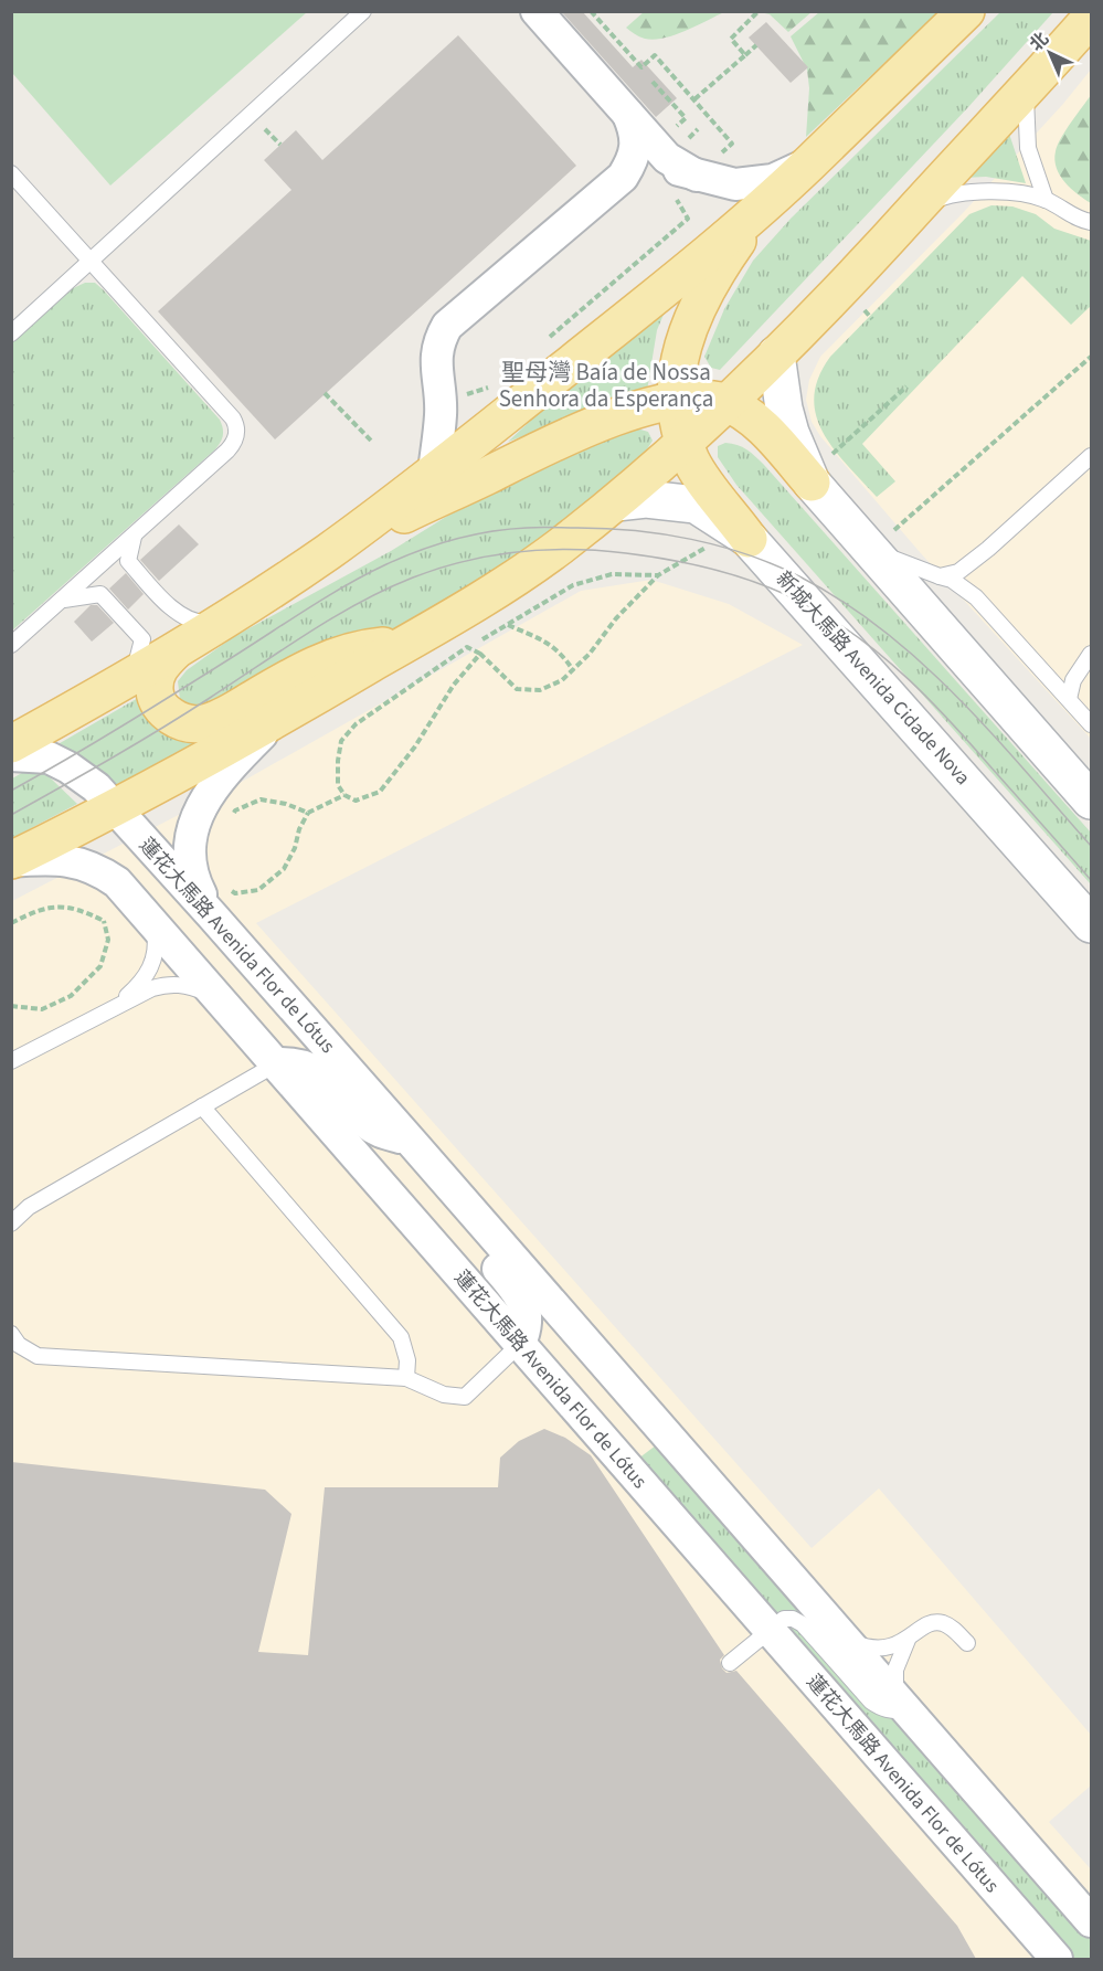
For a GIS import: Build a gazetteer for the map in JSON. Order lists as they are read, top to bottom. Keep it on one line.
{"streets":{"main road":["新城大馬路 Avenida Cidade Nova"],"street":["蓮花大馬路 Avenida Flor de Lótus"]},"districts":["聖母灣 Baía de Nossa Senhora da Esperança"],"north":"top left"}
